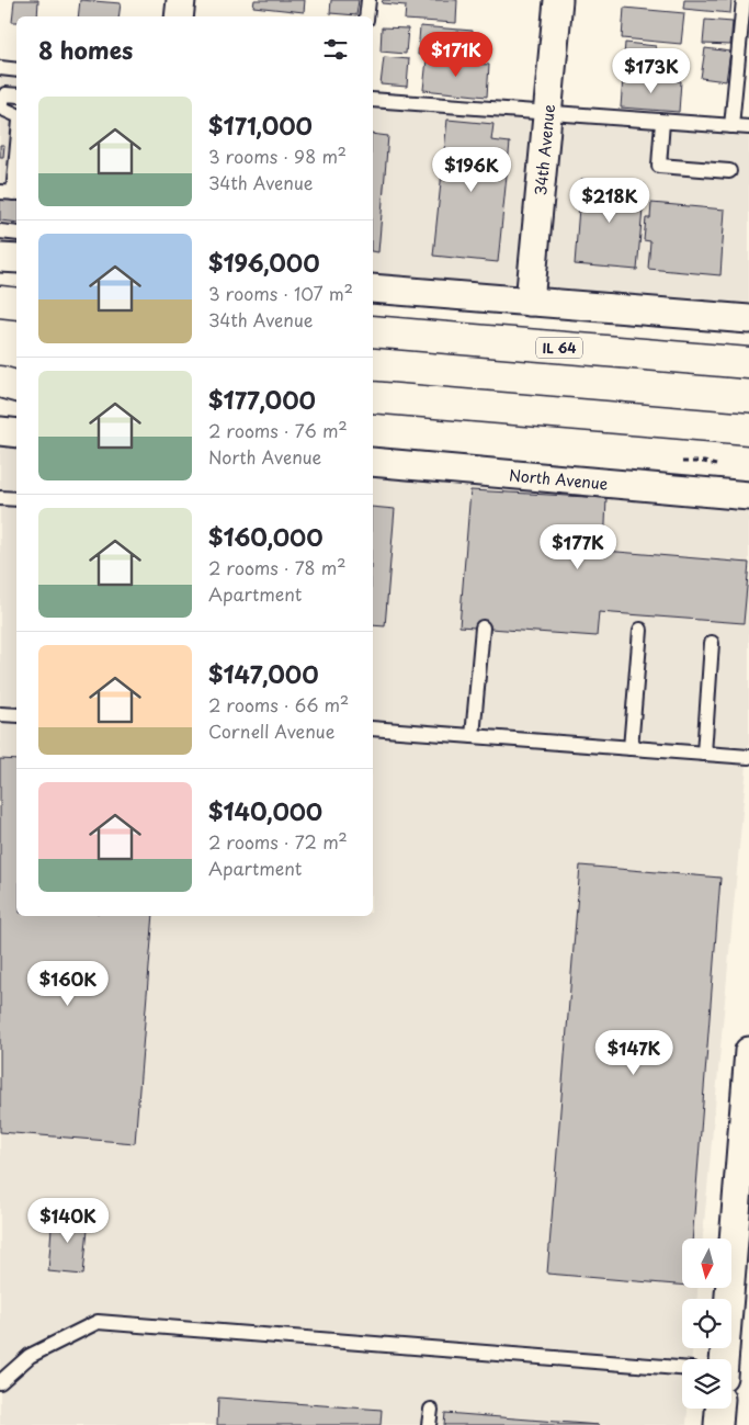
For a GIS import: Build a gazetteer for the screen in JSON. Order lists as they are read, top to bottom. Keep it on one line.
{"streets":{"main road":["IL 64"],"street":["34th Avenue","North Avenue"]},"north":"bottom","page":{"heading":"8 homes","price":["$171K","$173K","$196K","$218K","$177K","$160K","$147K","$140K"],"list":[{"name":"$171,000","note":"3 rooms · 98 m² · 34th Avenue"},{"name":"$196,000","note":"3 rooms · 107 m² · 34th Avenue"},{"name":"$177,000","note":"2 rooms · 76 m² · North Avenue"},{"name":"$160,000","note":"2 rooms · 78 m² · Apartment"},{"name":"$147,000","note":"2 rooms · 66 m² · Cornell Avenue"},{"name":"$140,000","note":"2 rooms · 72 m² · Apartment"}]}}
